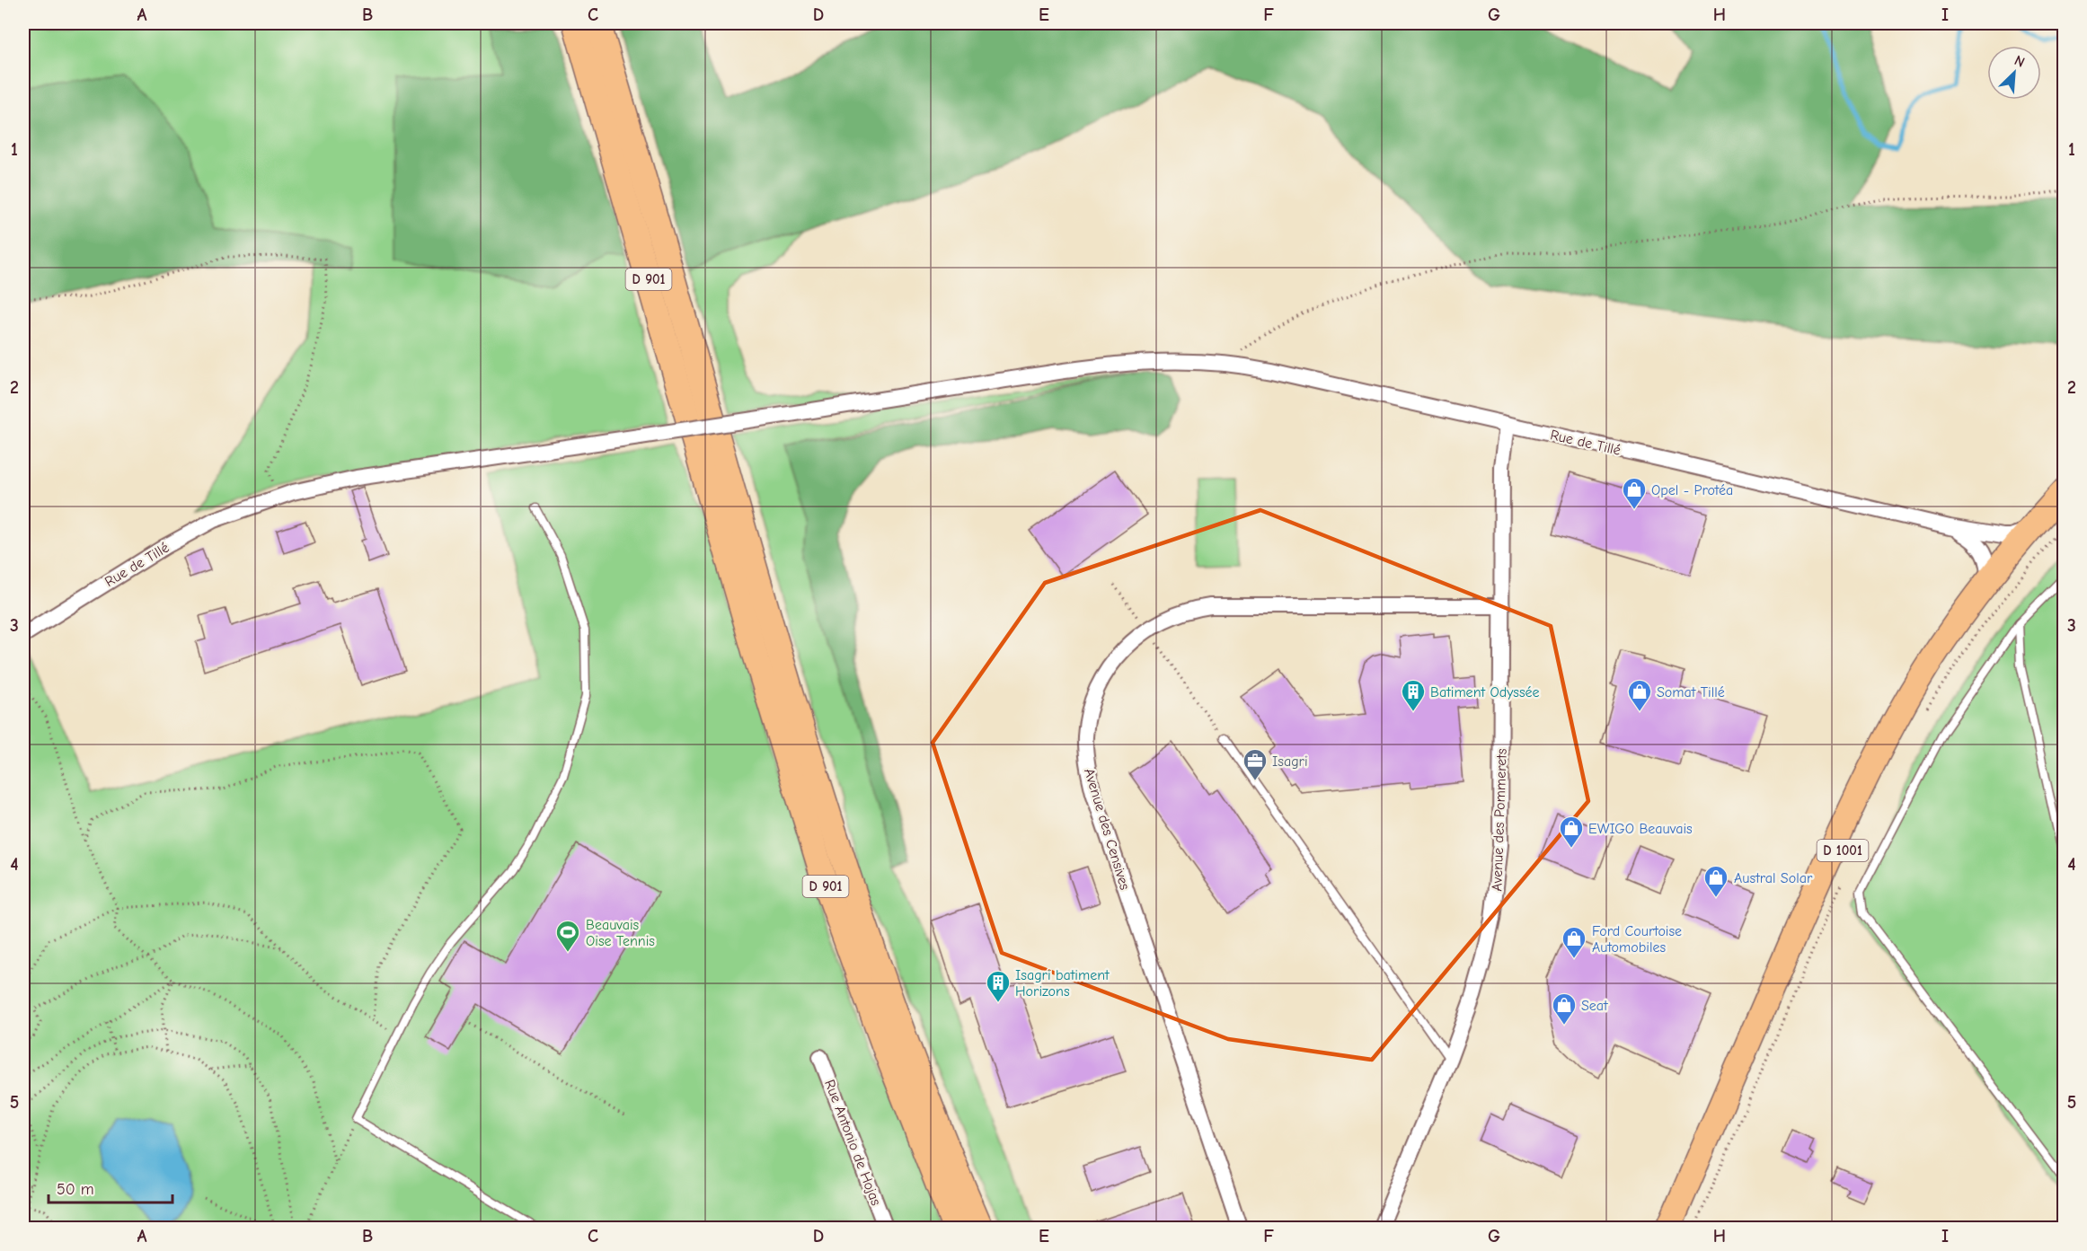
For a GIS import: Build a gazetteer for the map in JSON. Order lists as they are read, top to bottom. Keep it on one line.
{"streets":{"main road":["D 901","D 1001"],"street":["Rue de Tillé","Avenue des Pommerets","Avenue des Censives","Rue Antonio de Hojas"]},"crossings":[["Rue de Tillé","Avenue des Pommerets"],["Rue de Tillé","D 1001"],["Avenue des Pommerets","Avenue des Censives"]],"places":{"shop":["Opel - Protéa","Somat Tillé","EWIGO Beauvais","Austral Solar","Ford Courtoise Automobiles","Seat"],"building":["Batiment Odyssée","Isagri batiment Horizons"],"office":["Isagri"],"sports":["Beauvais Oise Tennis"]},"scale_bar":"50 m","north":"top right","grid":{"columns":["A","B","C","D","E","F","G","H","I"],"rows":["1","2","3","4","5"]}}
